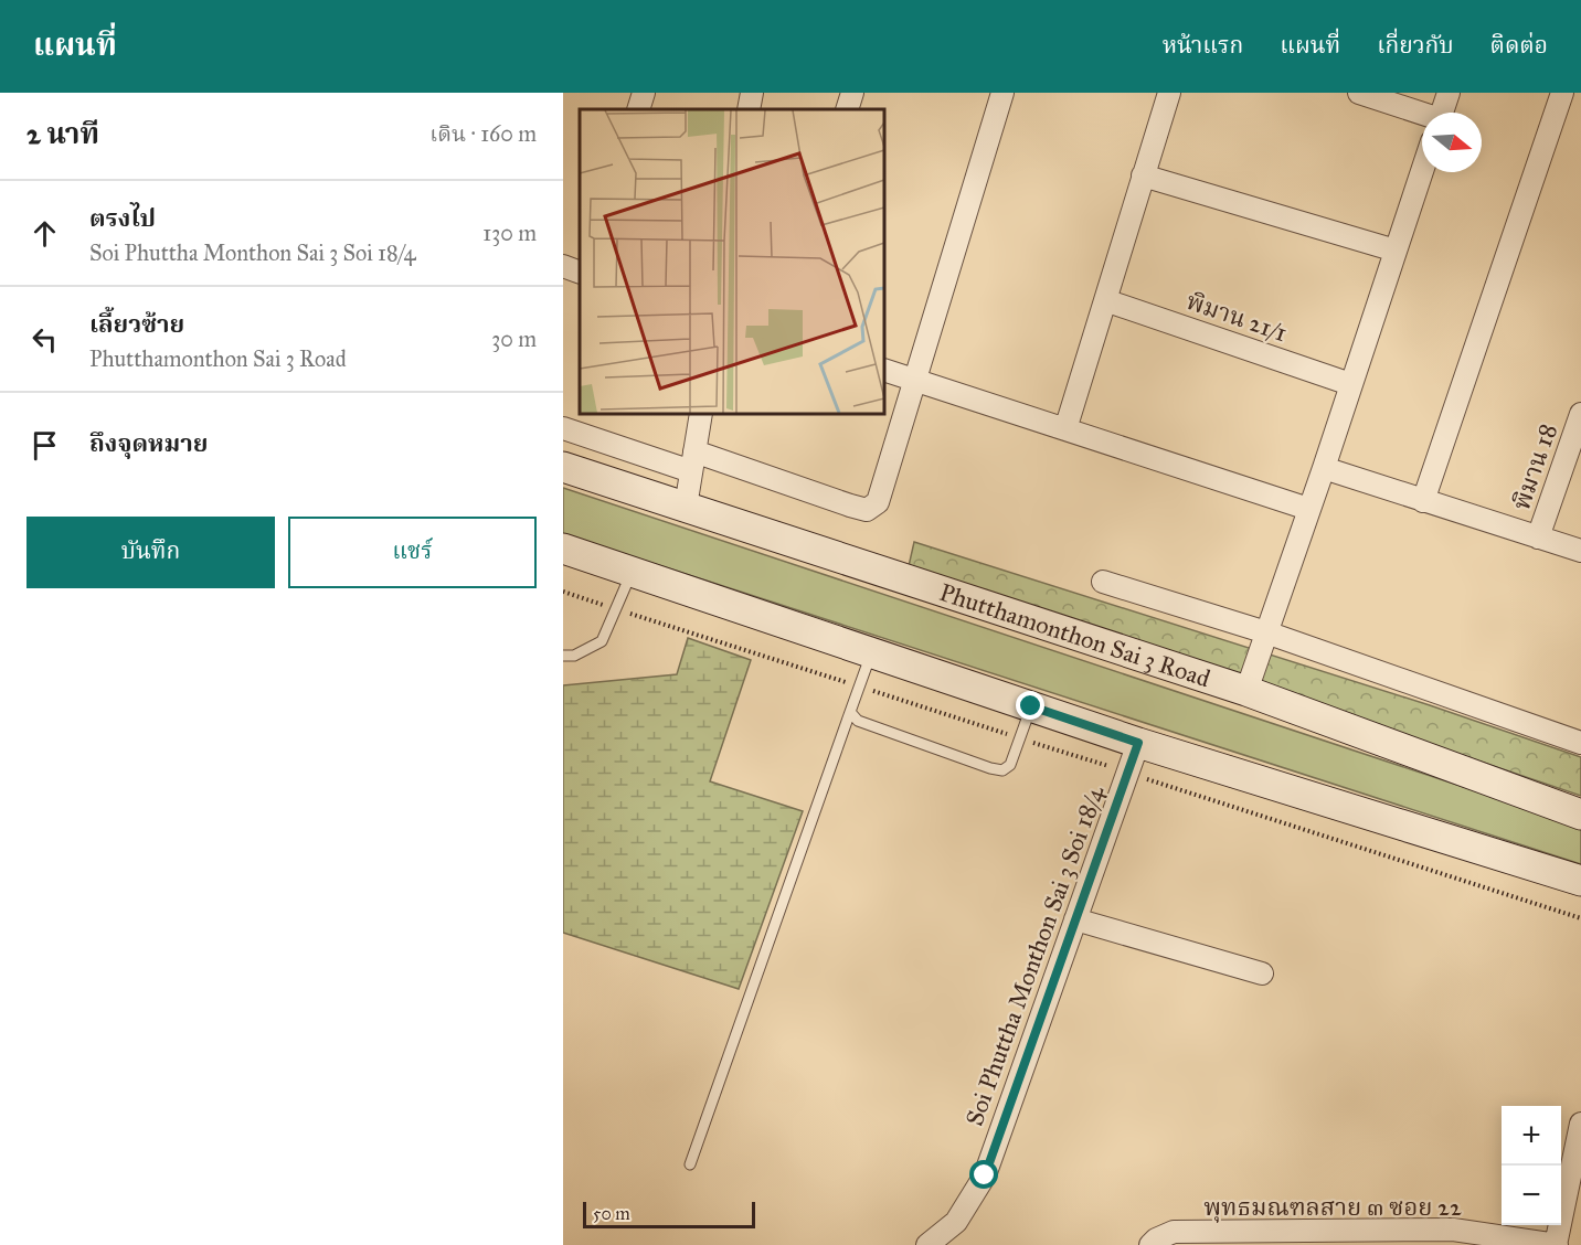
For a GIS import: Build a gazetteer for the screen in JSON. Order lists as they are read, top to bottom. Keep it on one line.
{"streets":{"main road":["Phutthamonthon Sai 3 Road"],"street":["พิมาน 21/1","พิมาน 18","Soi Phuttha Monthon Sai 3 Soi 18/4","พุทธมณฑลสาย ๓ ซอย 22"]},"scale_bar":"50 m","north":"right","page":{"header":"แผนที่","nav":["หน้าแรก","แผนที่","เกี่ยวกับ","ติดต่อ"],"heading":["2 นาที","เดิน · 160 m"],"list":[["ตรงไป","Soi Phuttha Monthon Sai 3 Soi 18/4","130 m"],["เลี้ยวซ้าย","Phutthamonthon Sai 3 Road","30 m"],"ถึงจุดหมาย"],"buttons":["บันทึก","แชร์"],"map_buttons":["+","−"],"scale":"50 m"}}
